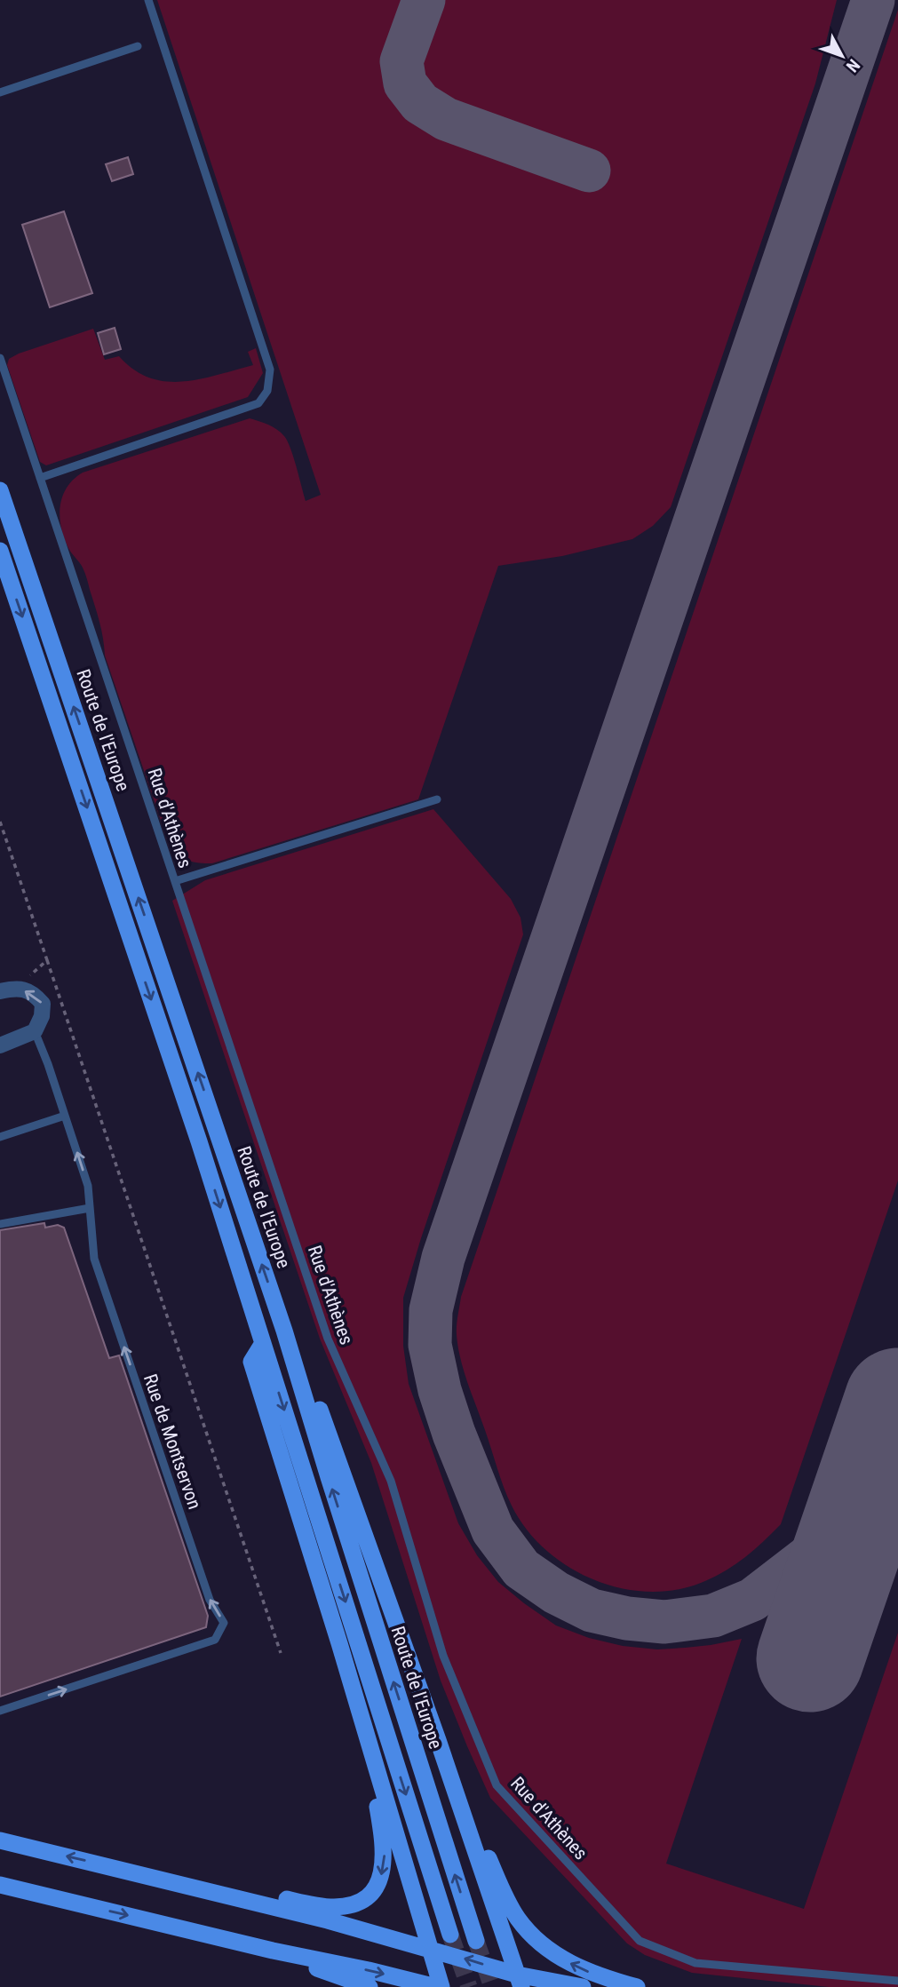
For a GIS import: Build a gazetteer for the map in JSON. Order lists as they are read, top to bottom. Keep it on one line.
{"streets":{"main road":["Route de l'Europe"],"lane":["Rue d'Athènes","Rue de Montservon"]},"north":"bottom right"}
